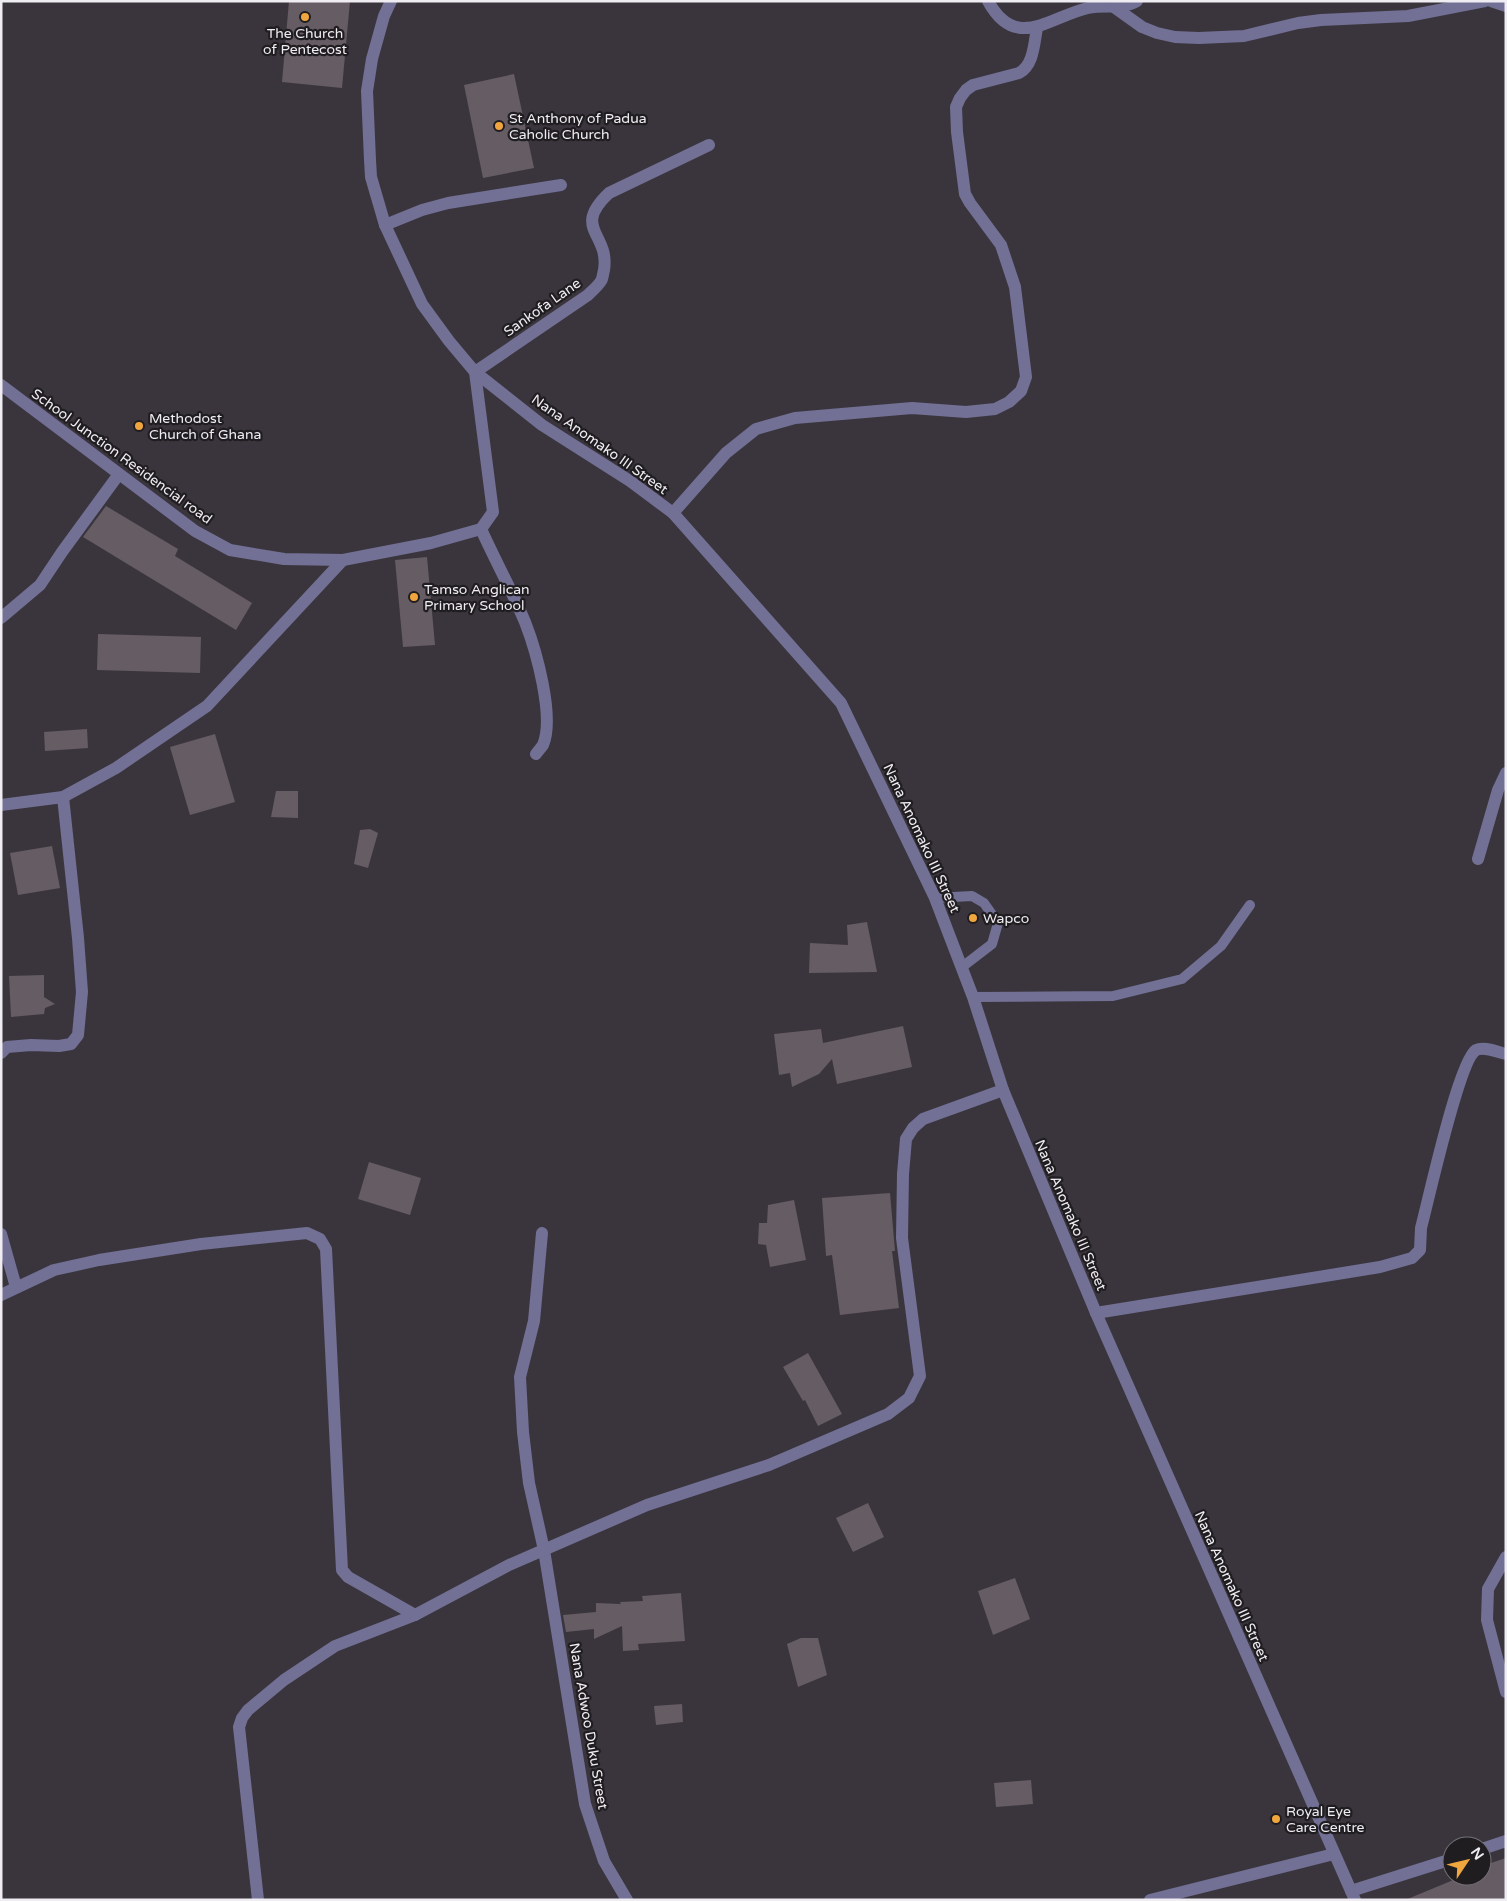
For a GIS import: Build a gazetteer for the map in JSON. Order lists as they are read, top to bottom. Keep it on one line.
{"streets":{"street":["Sankofa Lane","Nana Anomako III Street","School Junction Residencial road","Nana Adwoo Duku Street"]},"crossings":[["Sankofa Lane","Nana Anomako III Street"]],"places":["The Church of Pentecost","St Anthony of Padua Caholic Church","Methodost Church of Ghana","Tamso Anglican Primary School","Wapco","Royal Eye Care Centre"],"north":"top right"}
